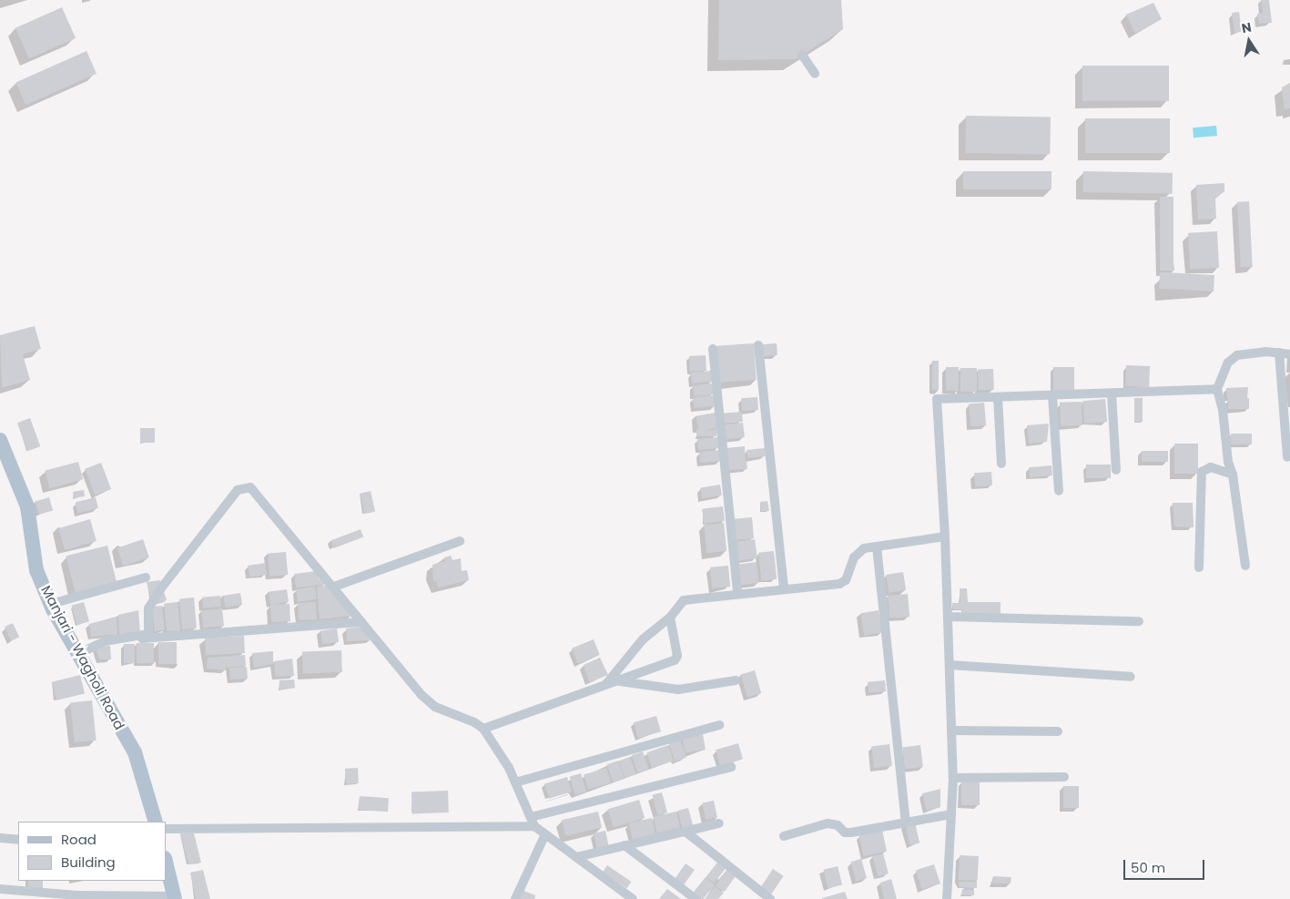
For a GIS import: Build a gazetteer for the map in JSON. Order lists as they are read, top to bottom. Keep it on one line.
{"streets":{"main road":["Manjari - Wagholi Road"]},"legend":["Road","Building"],"scale_bar":"50 m","north":"top"}
